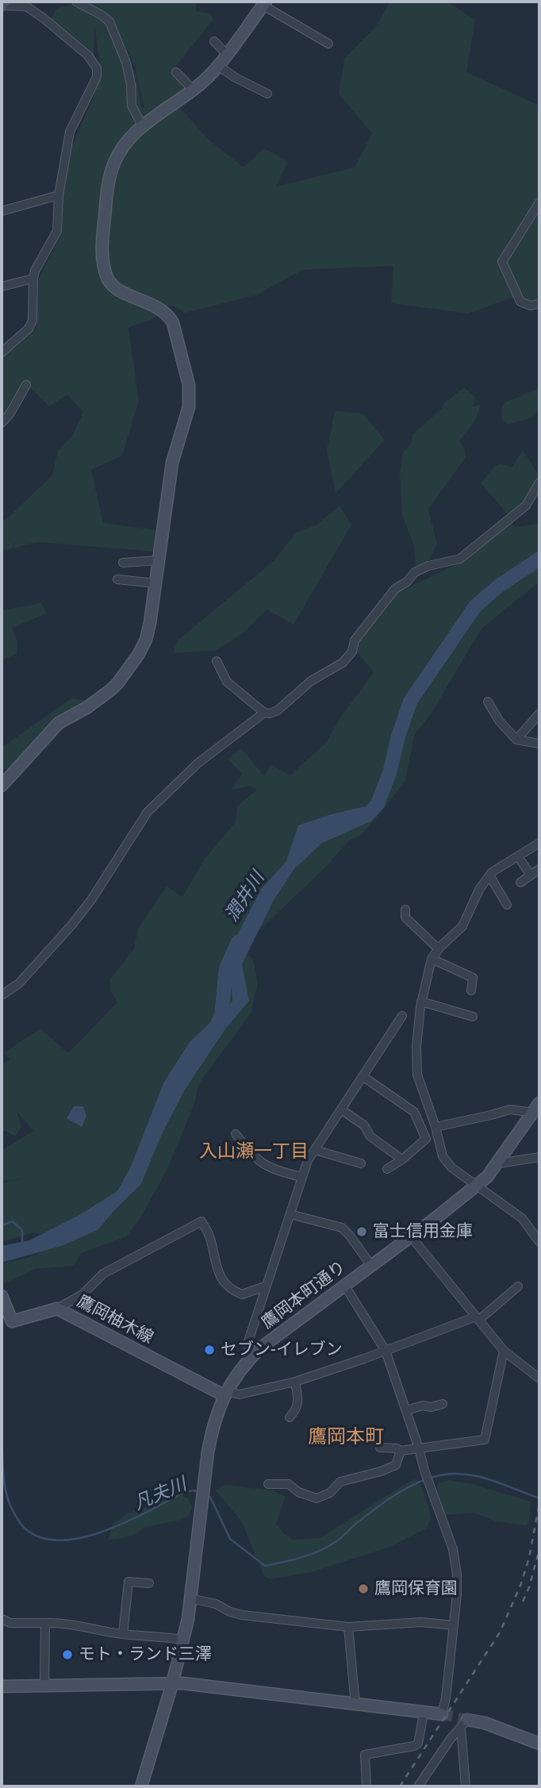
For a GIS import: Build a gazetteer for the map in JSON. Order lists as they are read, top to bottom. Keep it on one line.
{"streets":{"street":["鷹岡本町通り","鷹岡柚木線"]},"crossings":[["鷹岡本町通り","鷹岡柚木線"]],"districts":["入山瀬一丁目","鷹岡本町"],"water":["潤井川","凡夫川"],"places":["富士信用金庫","セブン-イレブン","鷹岡保育園","モト・ランド三澤"]}
